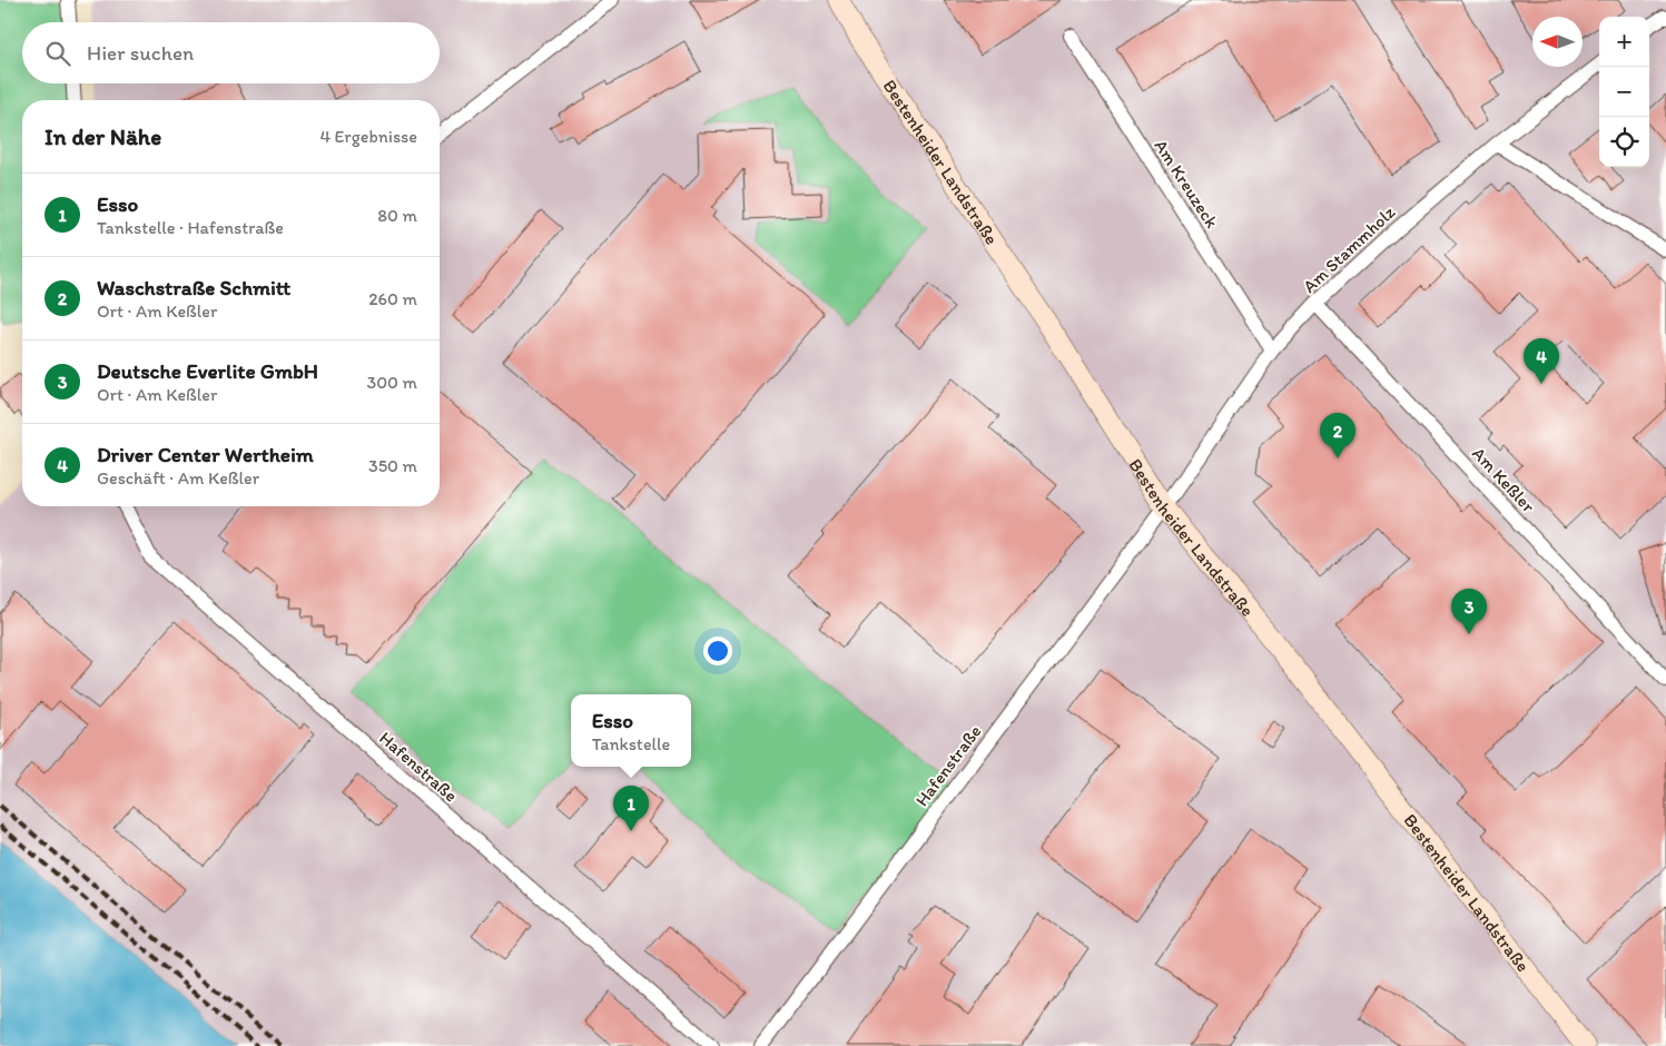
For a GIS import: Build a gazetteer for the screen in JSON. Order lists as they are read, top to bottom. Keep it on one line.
{"streets":{"main road":["Bestenheider Landstraße"],"street":["Am Kreuzeck","Am Stammholz","Am Keßler","Hafenstraße"]},"crossings":[["Bestenheider Landstraße","Am Stammholz"],["Bestenheider Landstraße","Hafenstraße"],["Am Kreuzeck","Am Stammholz"],["Am Stammholz","Am Keßler"],["Am Stammholz","Hafenstraße"]],"north":"left","page":{"map_buttons":["+","−"],"search":"Hier suchen","heading":["In der Nähe","4 Ergebnisse"],"list":[{"mark":"1","name":"Esso","note":"Tankstelle · Hafenstraße","value":"80 m"},{"mark":"2","name":"Waschstraße Schmitt","note":"Ort · Am Keßler","value":"260 m"},{"mark":"3","name":"Deutsche Everlite GmbH","note":"Ort · Am Keßler","value":"300 m"},{"mark":"4","name":"Driver Center Wertheim","note":"Geschäft · Am Keßler","value":"350 m"}],"pins":["4","2","3","1"],"popup":["Esso","Tankstelle"]}}
